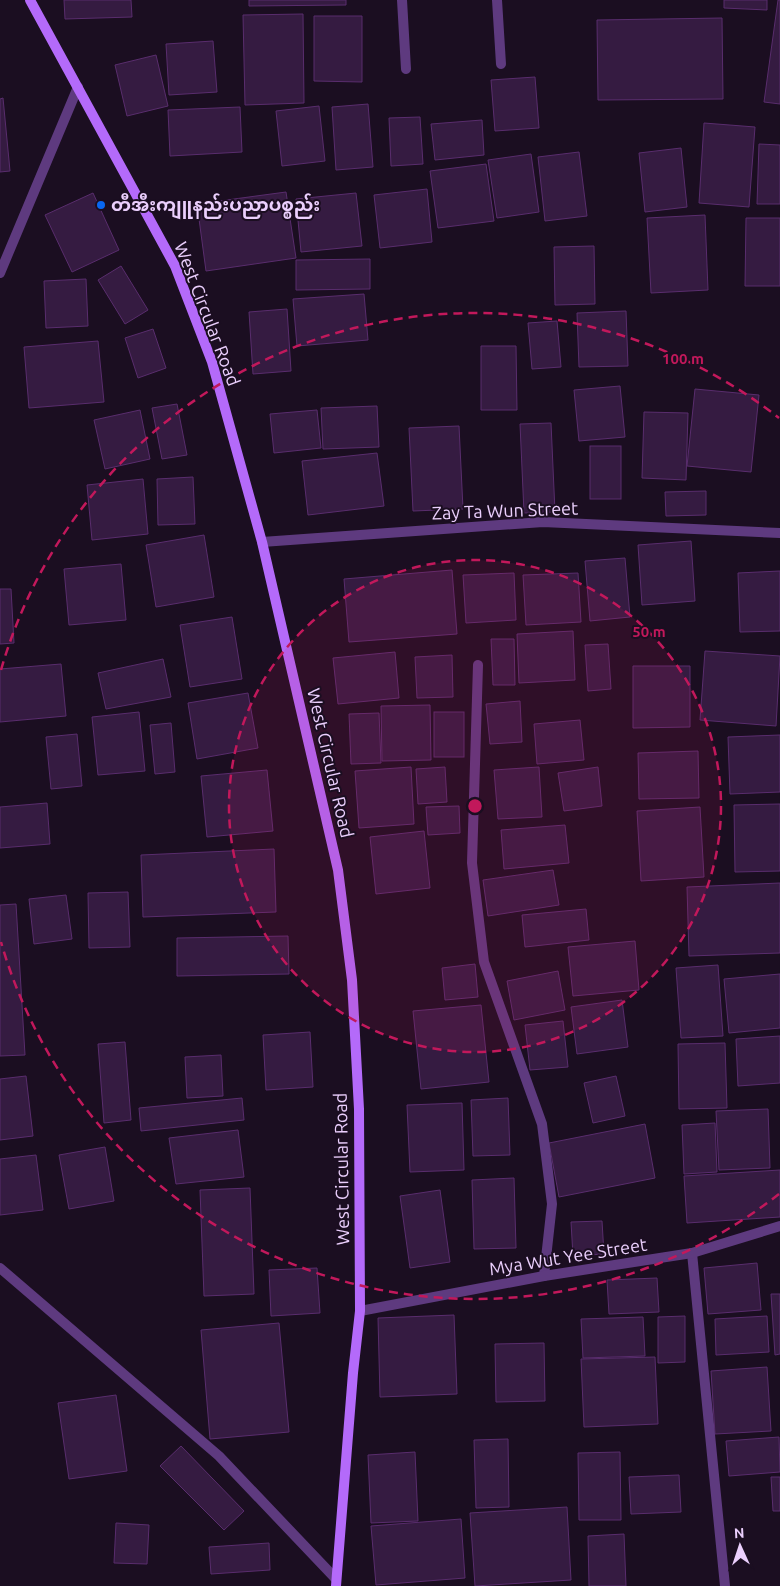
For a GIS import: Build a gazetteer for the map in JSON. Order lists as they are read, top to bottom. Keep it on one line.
{"streets":{"street":["West Circular Road","Zay Ta Wun Street","Mya Wut Yee Street"]},"crossings":[["West Circular Road","Zay Ta Wun Street"],["West Circular Road","Mya Wut Yee Street"]],"places":["တီအီးကျူနည်းပညာပစ္စည်း"],"north":"top","rings":["100 m","50 m"]}
